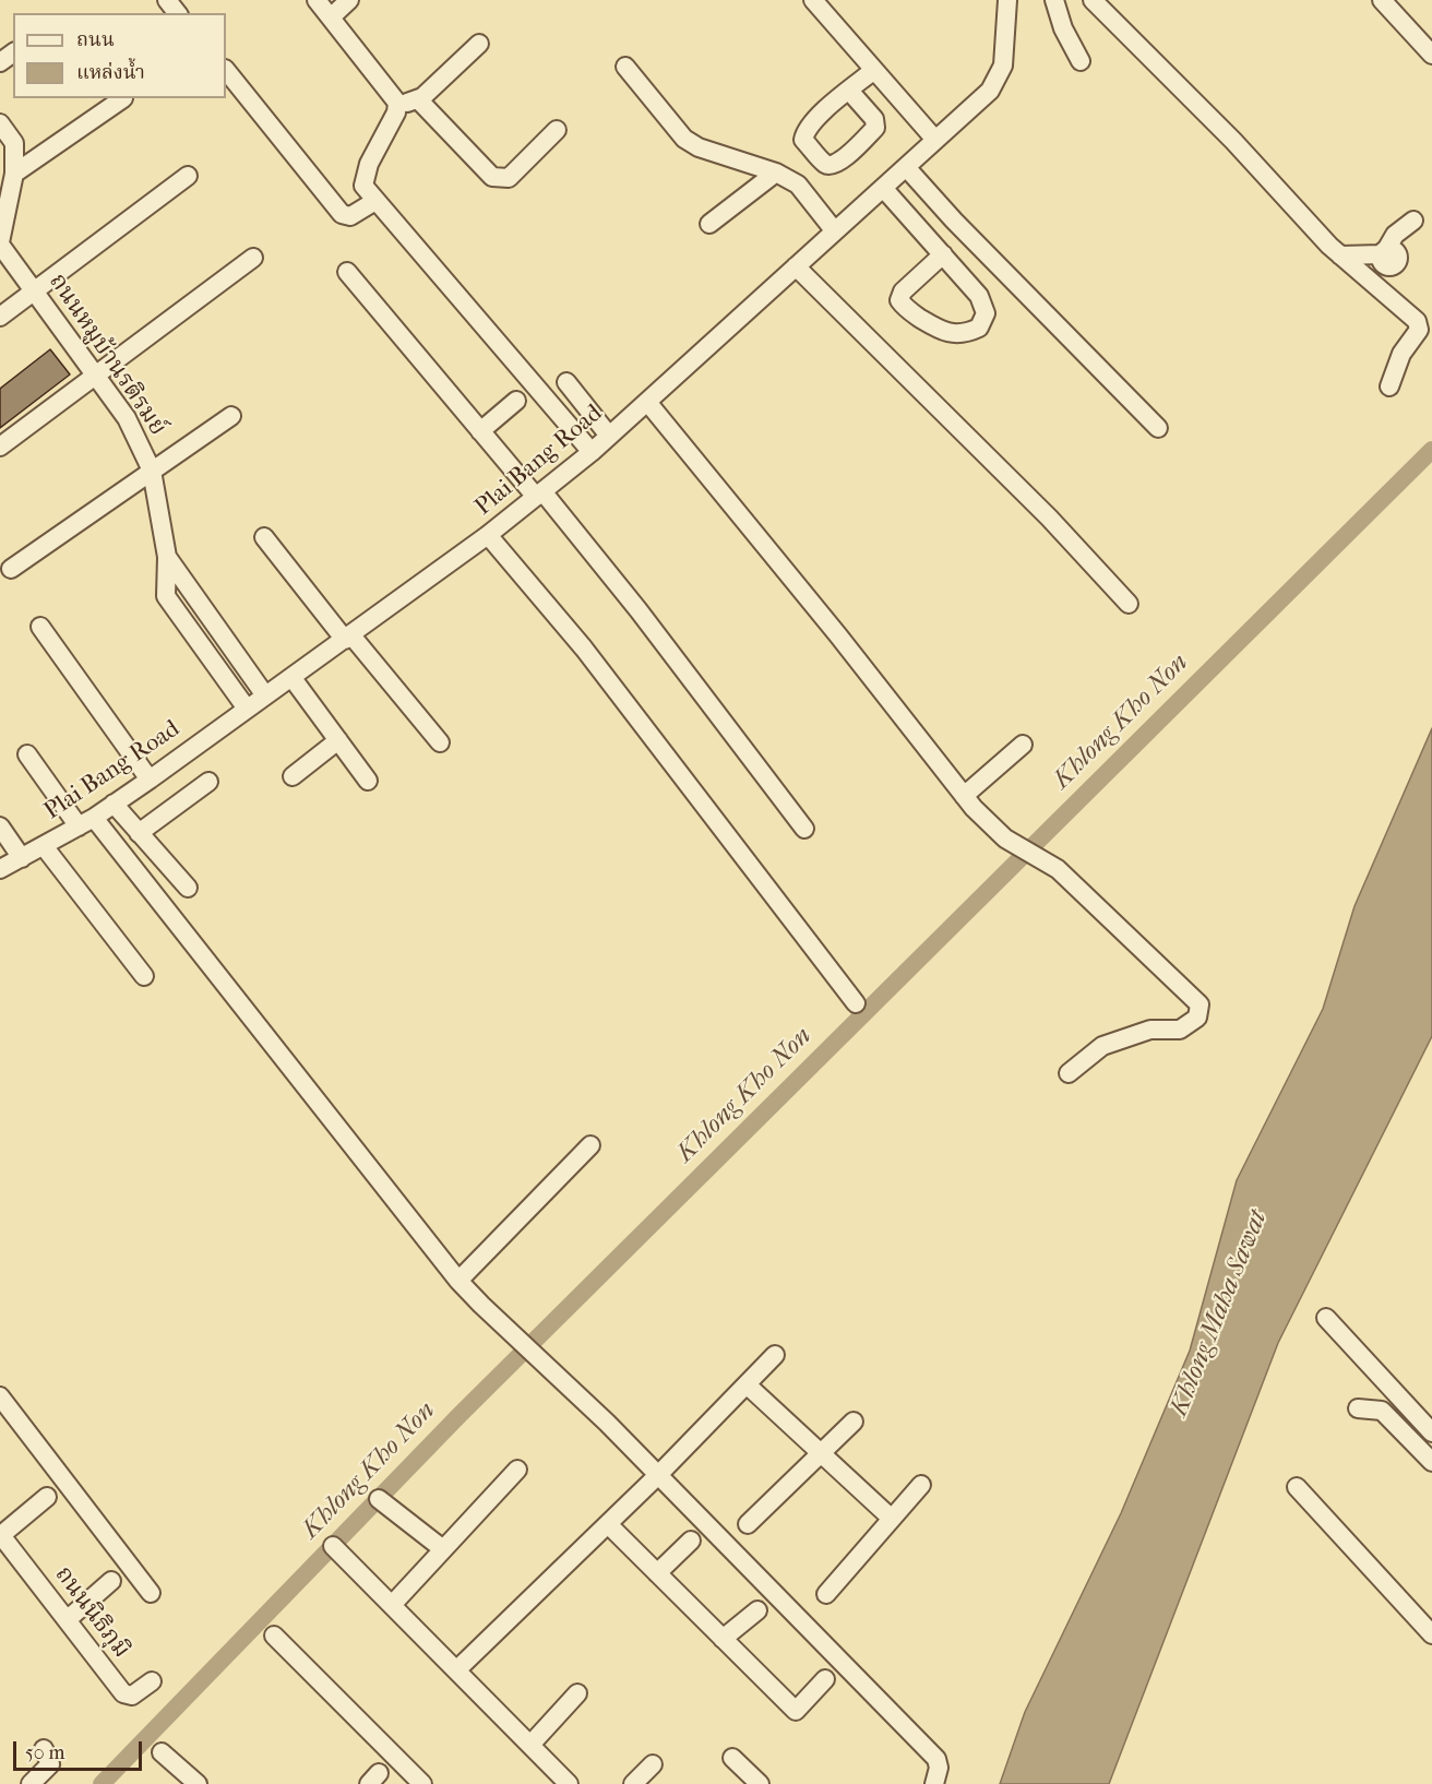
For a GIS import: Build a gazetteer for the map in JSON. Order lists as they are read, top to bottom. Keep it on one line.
{"streets":{"street":["ถนนหมูบ้านรติรมย์","Plai Bang Road","ถนนนิธิภุมิ"]},"crossings":[["ถนนหมูบ้านรติรมย์","Plai Bang Road"]],"water":["Khlong Kho Non","Khlong Maha Sawat"],"legend":["ถนน","แหล่งน้ำ"],"scale_bar":"50 m"}
